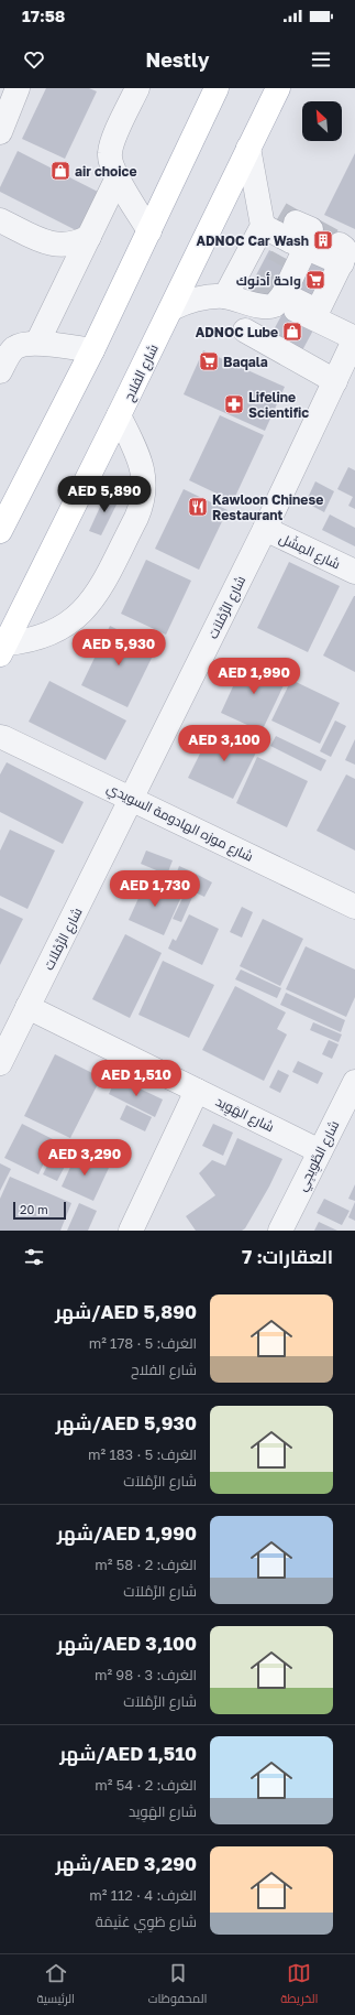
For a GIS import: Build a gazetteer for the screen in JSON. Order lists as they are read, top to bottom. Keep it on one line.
{"streets":{"main road":["شارع الفلاح"],"street":["شارع المِشَل","شارع الرَّمْلاَت","شارع موزه الهادومة السويدي","شارع الهَوِيد","شارع الطْوِيجِي"]},"crossings":[["شارع المِشَل","شارع الرَّمْلاَت"],["شارع الرَّمْلاَت","شارع موزه الهادومة السويدي"],["شارع الرَّمْلاَت","شارع الهَوِيد"],["شارع الهَوِيد","شارع الطْوِيجِي"]],"places":{"shop":["air choice","ADNOC Lube"],"building":["ADNOC Car Wash"],"supermarket":["واحة أدنوك","Baqala"],"pharmacy":["Lifeline Scientific"],"restaurant":["Kawloon Chinese Restaurant"]},"scale_bar":"20 m","north":"top left","page":{"status":"17:58","header":"Nestly","price":["AED 5,890","AED 5,930","AED 1,990","AED 3,100","AED 1,730","AED 1,510","AED 3,290"],"scale":"20 m","heading":"العقارات: 7","list":[{"name":"AED 5,890/شهر","note":"الغرف: 5 · 178 m² · شارع الفلاح"},{"name":"AED 5,930/شهر","note":"الغرف: 5 · 183 m² · شارع الرَّمْلاَت"},{"name":"AED 1,990/شهر","note":"الغرف: 2 · 58 m² · شارع الرَّمْلاَت"},{"name":"AED 3,100/شهر","note":"الغرف: 3 · 98 m² · شارع الرَّمْلاَت"},{"name":"AED 1,510/شهر","note":"الغرف: 2 · 54 m² · شارع الهَوِيد"},{"name":"AED 3,290/شهر","note":"الغرف: 4 · 112 m² · شارع طَوِي غنَيمَة"}],"tabs":["الخريطة","المحفوظات","الرئيسية"]}}
